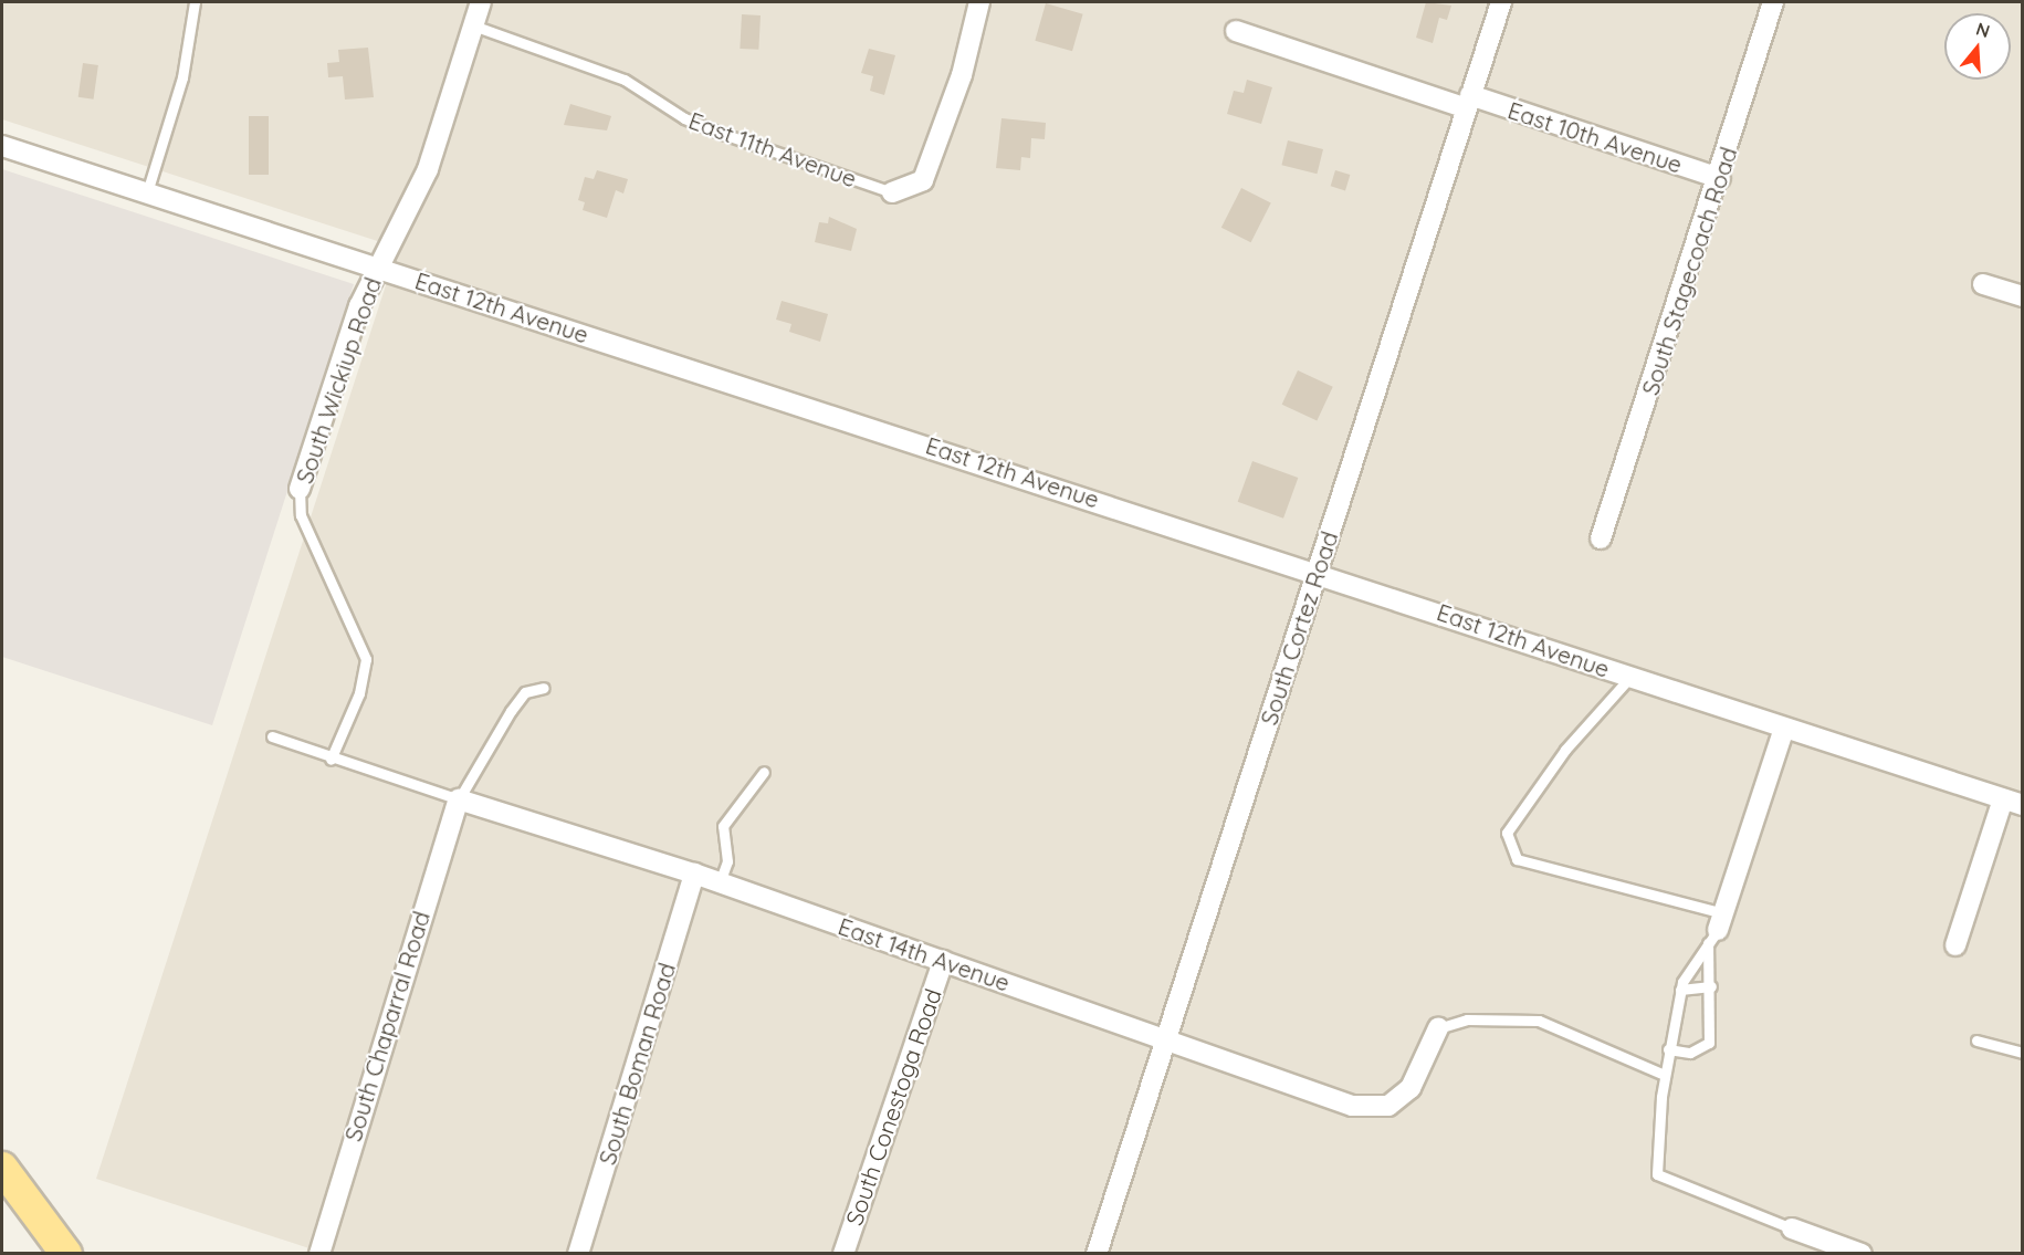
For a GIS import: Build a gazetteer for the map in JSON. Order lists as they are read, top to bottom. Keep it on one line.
{"streets":{"street":["East 10th Avenue","South Stagecoach Road","East 12th Avenue","South Wickiup Road","South Cortez Road","East 14th Avenue","South Chaparral Road","South Boman Road","South Conestoga Road"],"lane":["East 11th Avenue"]},"crossings":[["East 10th Avenue","South Stagecoach Road"],["East 10th Avenue","South Cortez Road"],["East 11th Avenue","South Wickiup Road"],["East 12th Avenue","South Wickiup Road"],["East 12th Avenue","South Cortez Road"],["South Cortez Road","East 14th Avenue"],["East 14th Avenue","South Chaparral Road"],["East 14th Avenue","South Boman Road"],["East 14th Avenue","South Conestoga Road"]],"north":"top"}
